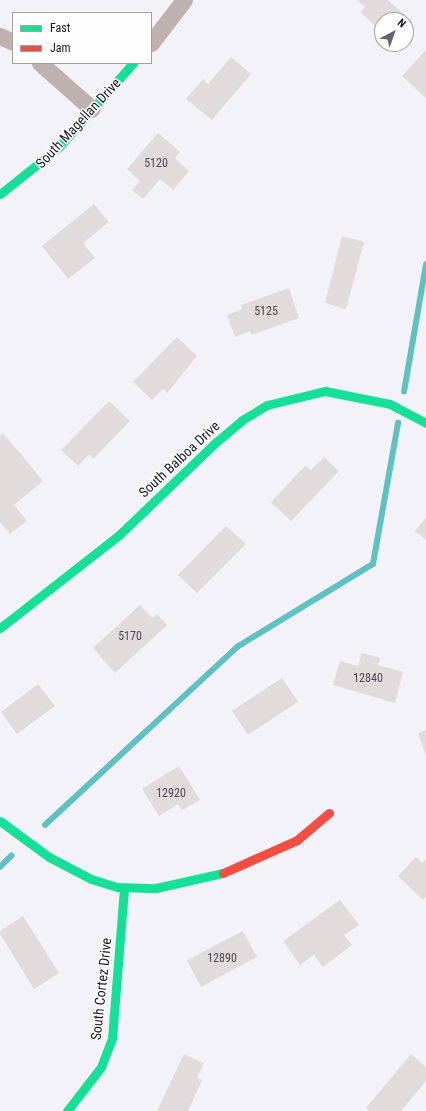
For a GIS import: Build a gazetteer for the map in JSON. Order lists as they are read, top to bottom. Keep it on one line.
{"streets":{"street":["South Magellan Drive","South Balboa Drive","South Cortez Drive"]},"house_numbers":["5120","5125","5170","12840","12920","12890"],"legend":["Fast","Jam"],"north":"top right"}
